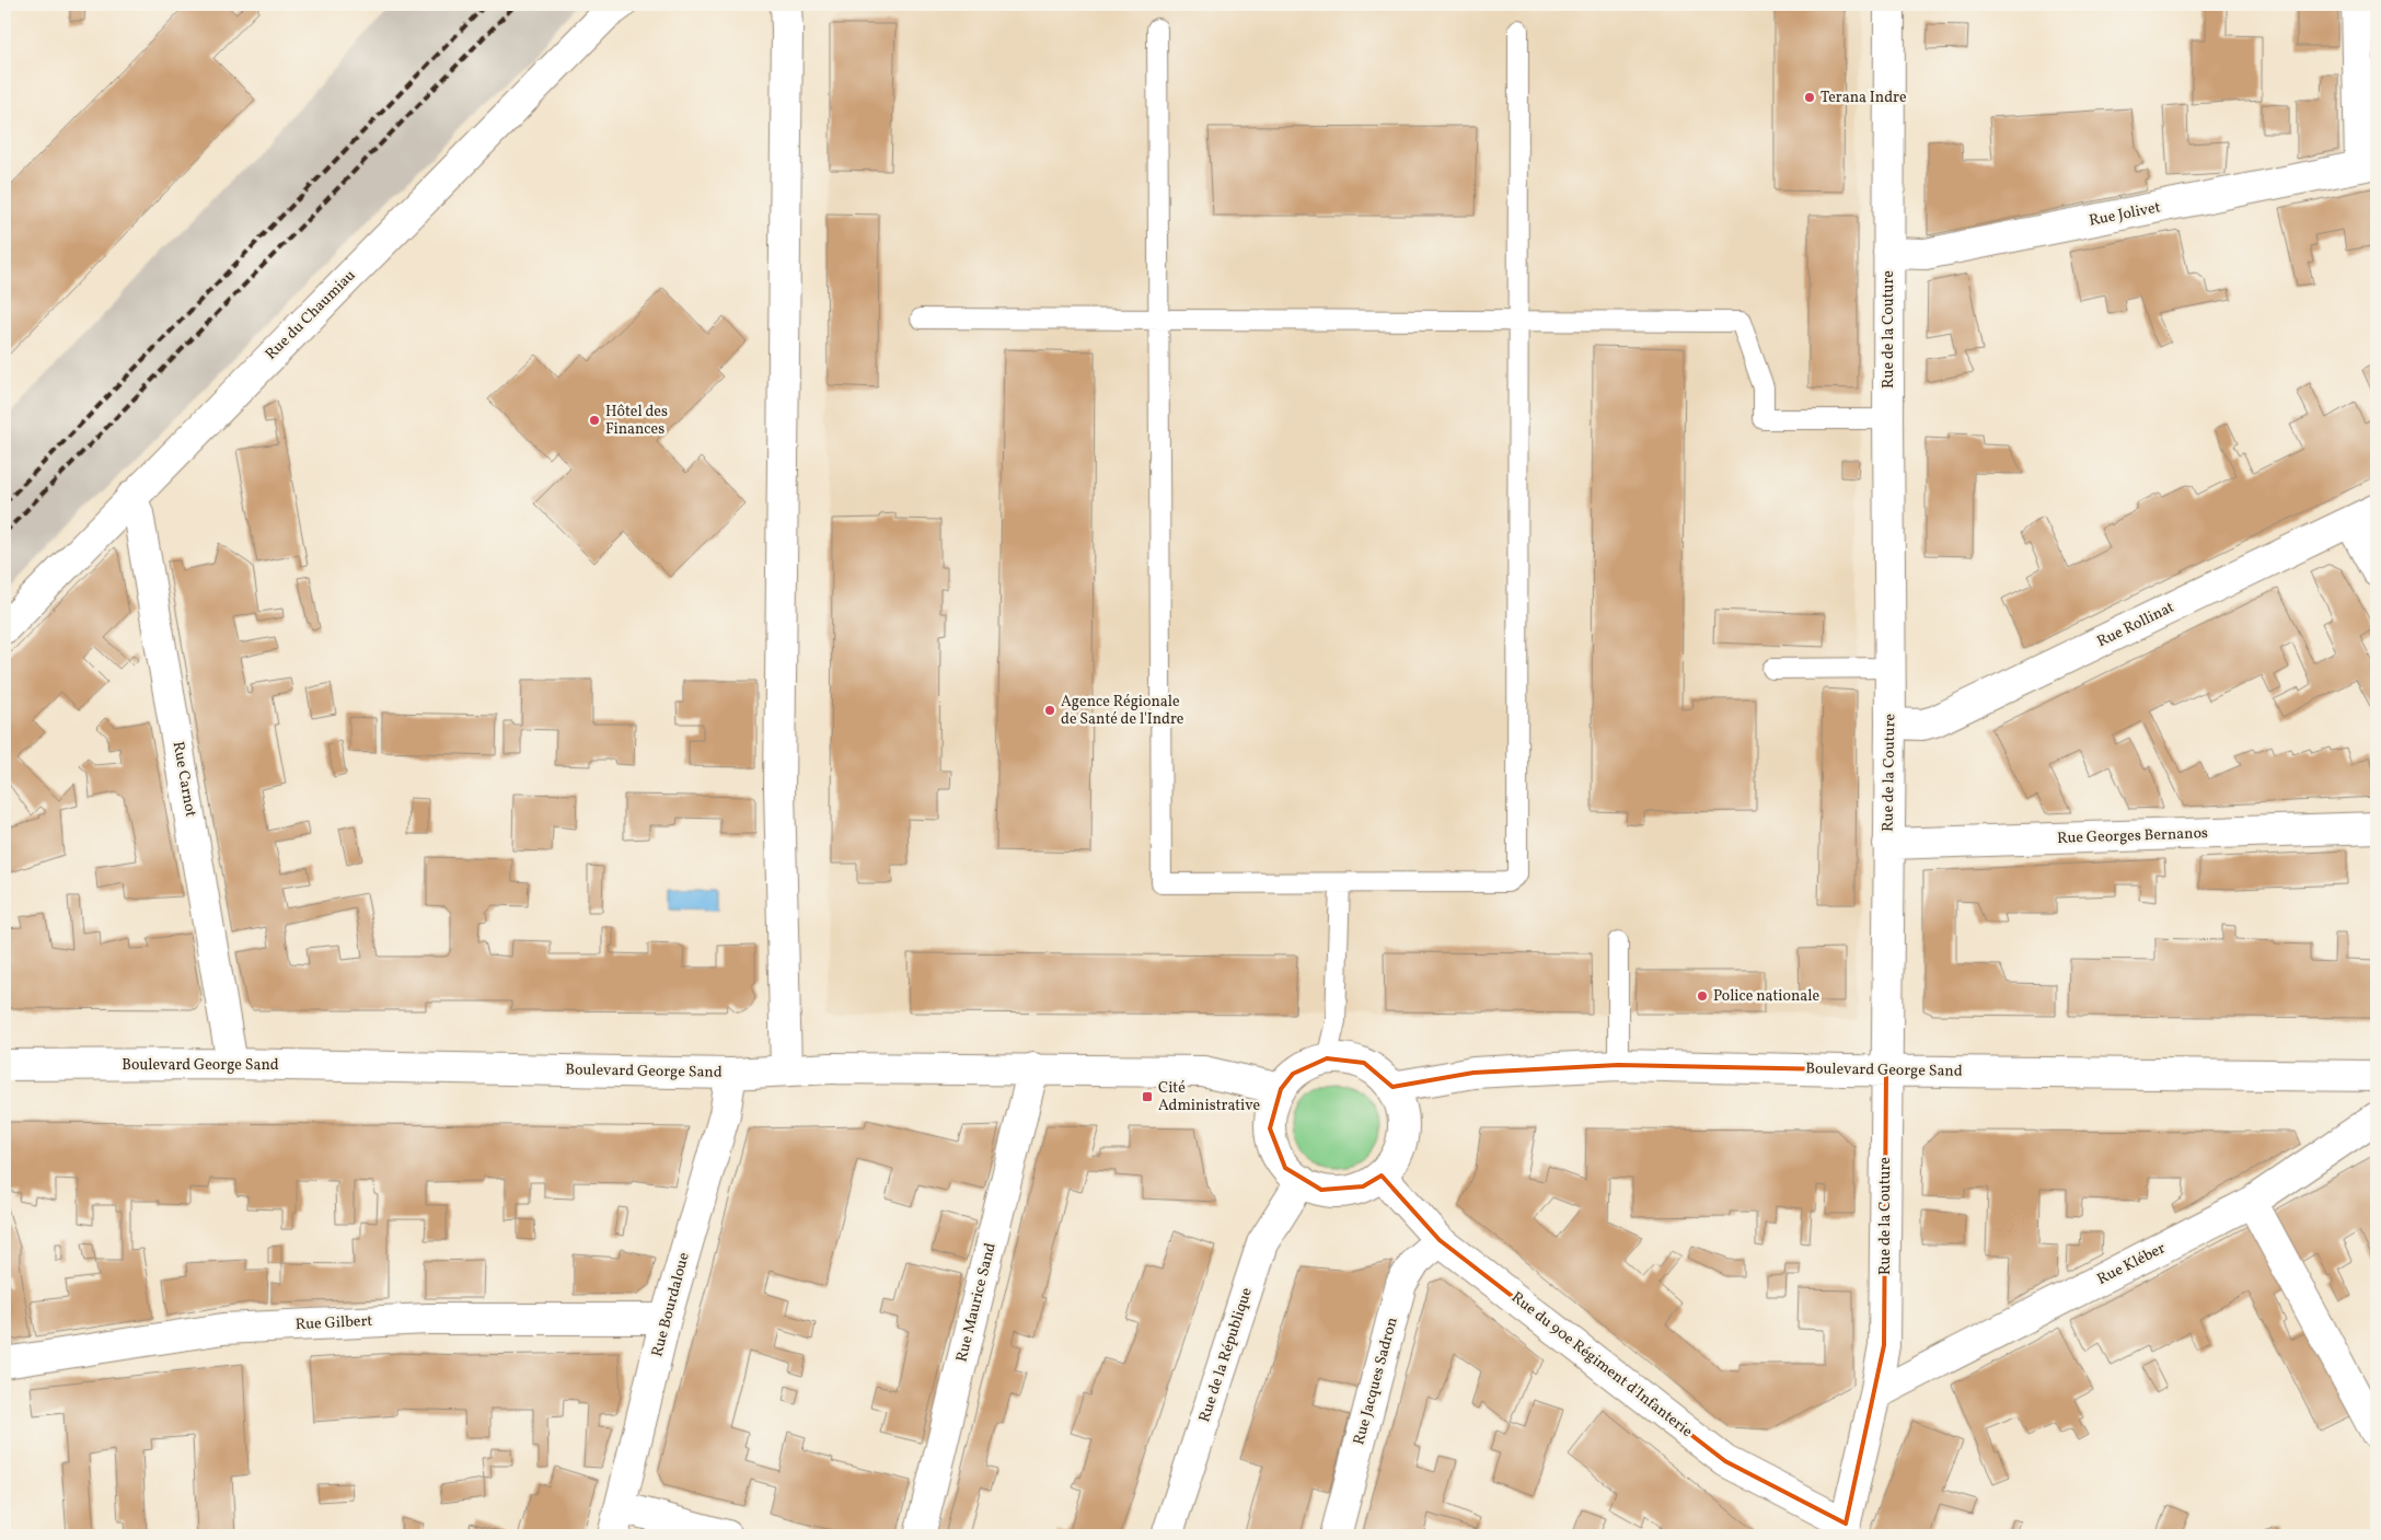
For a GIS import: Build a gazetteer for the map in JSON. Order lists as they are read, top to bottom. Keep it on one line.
{"streets":{"street":["Rue Jolivet","Rue du Chaumiau","Rue de la Couture","Rue Rollinat","Rue Carnot","Rue Georges Bernanos","Boulevard George Sand","Rue Kléber","Rue Maurice Sand","Rue Bourdaloue","Rue Gilbert","Rue de la République","Rue du 90e Régiment d'Infanterie","Rue Jacques Sadron"]},"crossings":[["Rue Jolivet","Rue de la Couture"],["Rue du Chaumiau","Rue Carnot"],["Rue de la Couture","Rue Rollinat"],["Rue de la Couture","Rue Georges Bernanos"],["Rue de la Couture","Boulevard George Sand"],["Rue de la Couture","Rue Kléber"],["Rue de la Couture","Rue du 90e Régiment d'Infanterie"],["Rue Carnot","Boulevard George Sand"],["Boulevard George Sand","Rue Maurice Sand"],["Boulevard George Sand","Rue Bourdaloue"],["Boulevard George Sand","Rue de la République"],["Boulevard George Sand","Rue du 90e Régiment d'Infanterie"],["Rue Bourdaloue","Rue Gilbert"],["Rue de la République","Rue du 90e Régiment d'Infanterie"],["Rue du 90e Régiment d'Infanterie","Rue Jacques Sadron"]],"places":{"other":["Terana Indre","Hôtel des Finances","Agence Régionale de Santé de l'Indre","Police nationale"],"transit":["Cité Administrative"]}}
